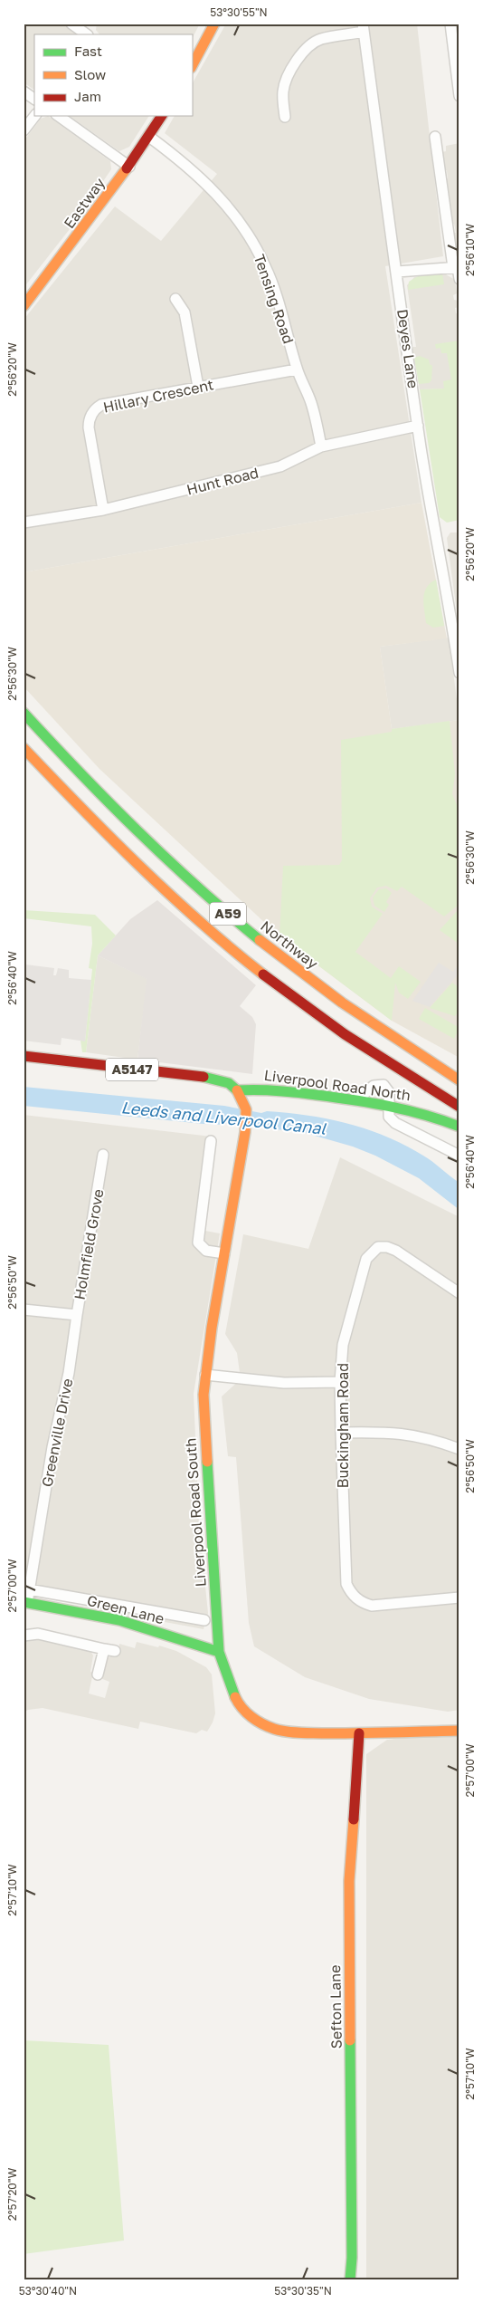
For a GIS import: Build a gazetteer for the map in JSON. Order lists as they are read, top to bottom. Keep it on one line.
{"streets":{"main road":["Eastway","A59","Northway","A5147","Liverpool Road North","Liverpool Road South","Green Lane","Sefton Lane"],"street":["Tensing Road","Deyes Lane","Hillary Crescent","Hunt Road","Holmfield Grove","Buckingham Road","Greenville Drive"]},"crossings":[["Eastway","Tensing Road"],["Tensing Road","Hillary Crescent"],["Tensing Road","Hunt Road"],["Deyes Lane","Hunt Road"],["Hillary Crescent","Hunt Road"],["A5147","Liverpool Road North"],["A5147","Liverpool Road South"],["Liverpool Road North","Liverpool Road South"],["Holmfield Grove","Greenville Drive"],["Greenville Drive","Green Lane"],["Liverpool Road South","Green Lane"],["Liverpool Road South","Sefton Lane"]],"water":["Leeds and Liverpool Canal"],"legend":["Fast","Slow","Jam"],"coordinates":["53°30'55\"N","2°56'10\"W","2°56'20\"W","2°56'30\"W","2°56'40\"W","2°56'50\"W","2°57'00\"W","2°57'10\"W","2°57'20\"W","53°30'40\"N","53°30'35\"N"]}
